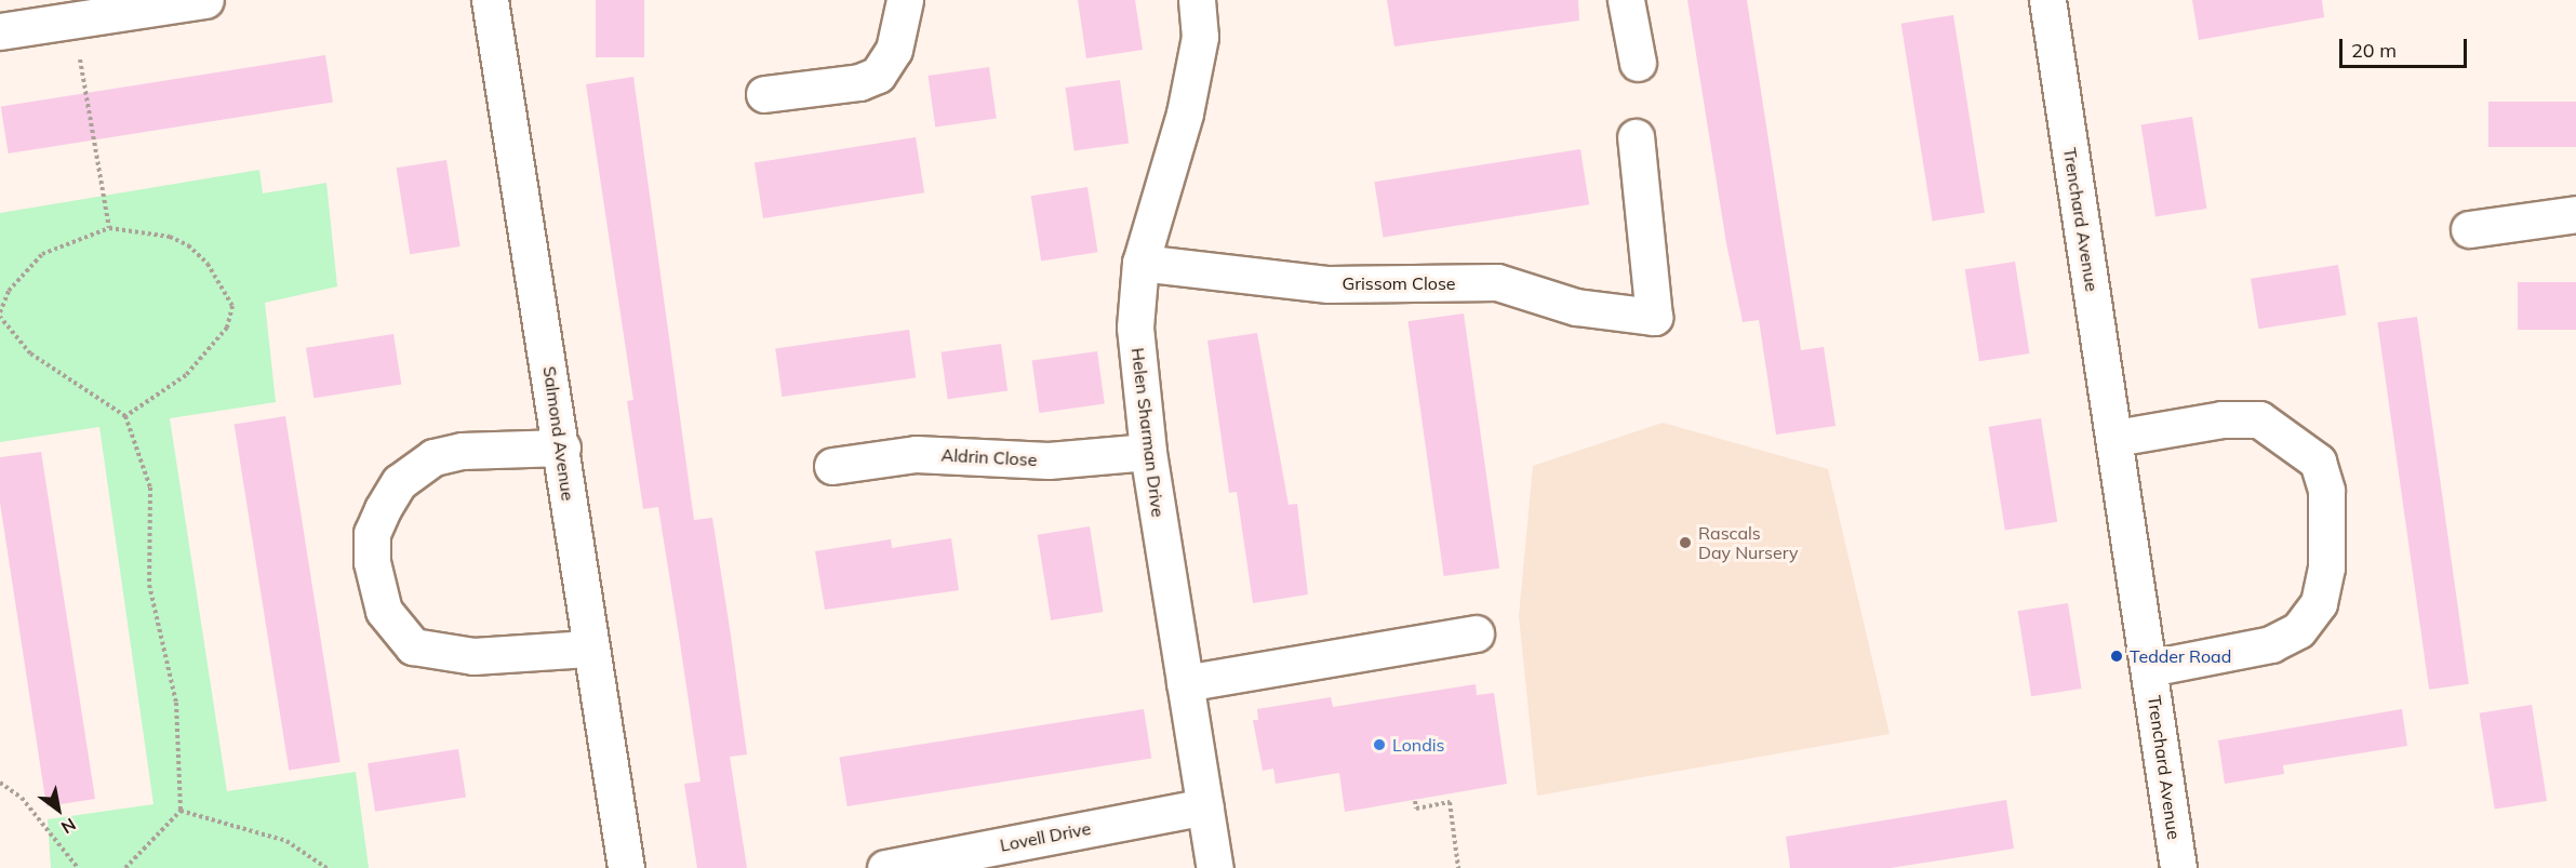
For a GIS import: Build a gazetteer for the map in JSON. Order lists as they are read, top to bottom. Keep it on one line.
{"streets":{"street":["Trenchard Avenue","Grissom Close","Helen Sharman Drive","Salmond Avenue","Aldrin Close","Lovell Drive"]},"crossings":[["Grissom Close","Helen Sharman Drive"],["Helen Sharman Drive","Aldrin Close"],["Helen Sharman Drive","Lovell Drive"]],"places":["Rascals Day Nursery","Tedder Road","Londis"],"scale_bar":"20 m","north":"bottom right"}
